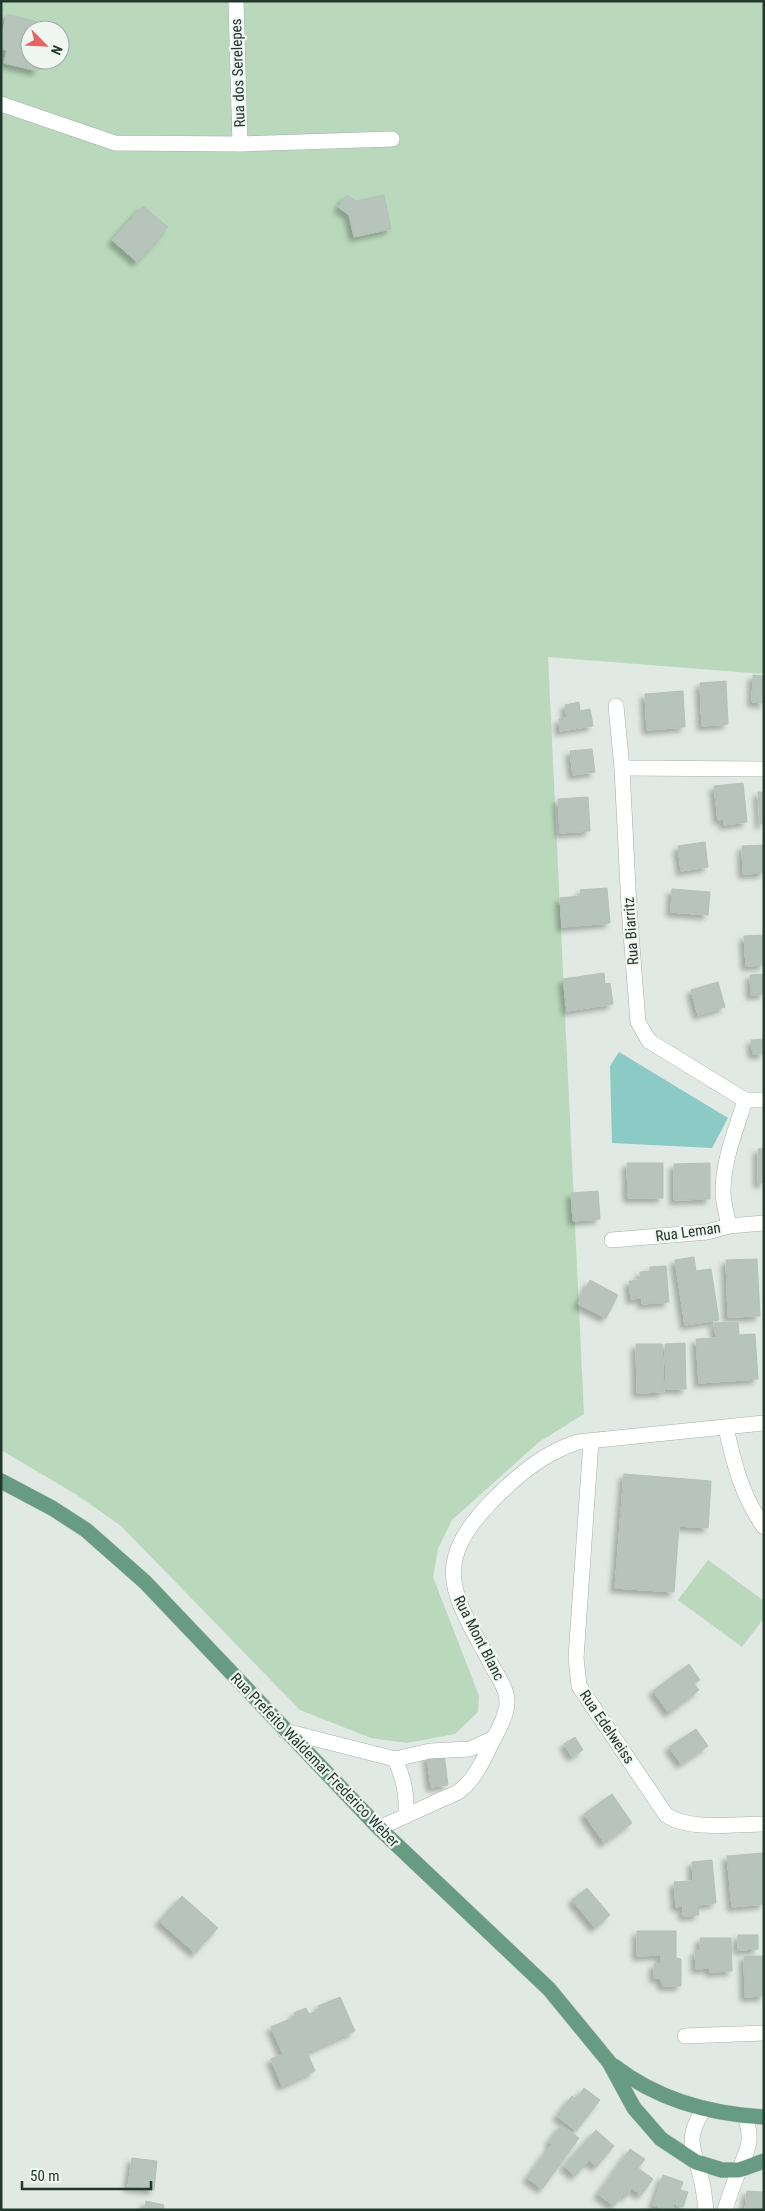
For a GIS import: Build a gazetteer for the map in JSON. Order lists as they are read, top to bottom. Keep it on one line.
{"streets":{"main road":["Rua Prefeito Waldemar Frederico Weber"],"street":["Rua dos Serelepes","Rua Biarritz","Rua Leman","Rua Mont Blanc","Rua Edelweiss"]},"crossings":[["Rua Mont Blanc","Rua Edelweiss"],["Rua Mont Blanc","Rua Prefeito Waldemar Frederico Weber"]],"scale_bar":"50 m","north":"bottom right"}
